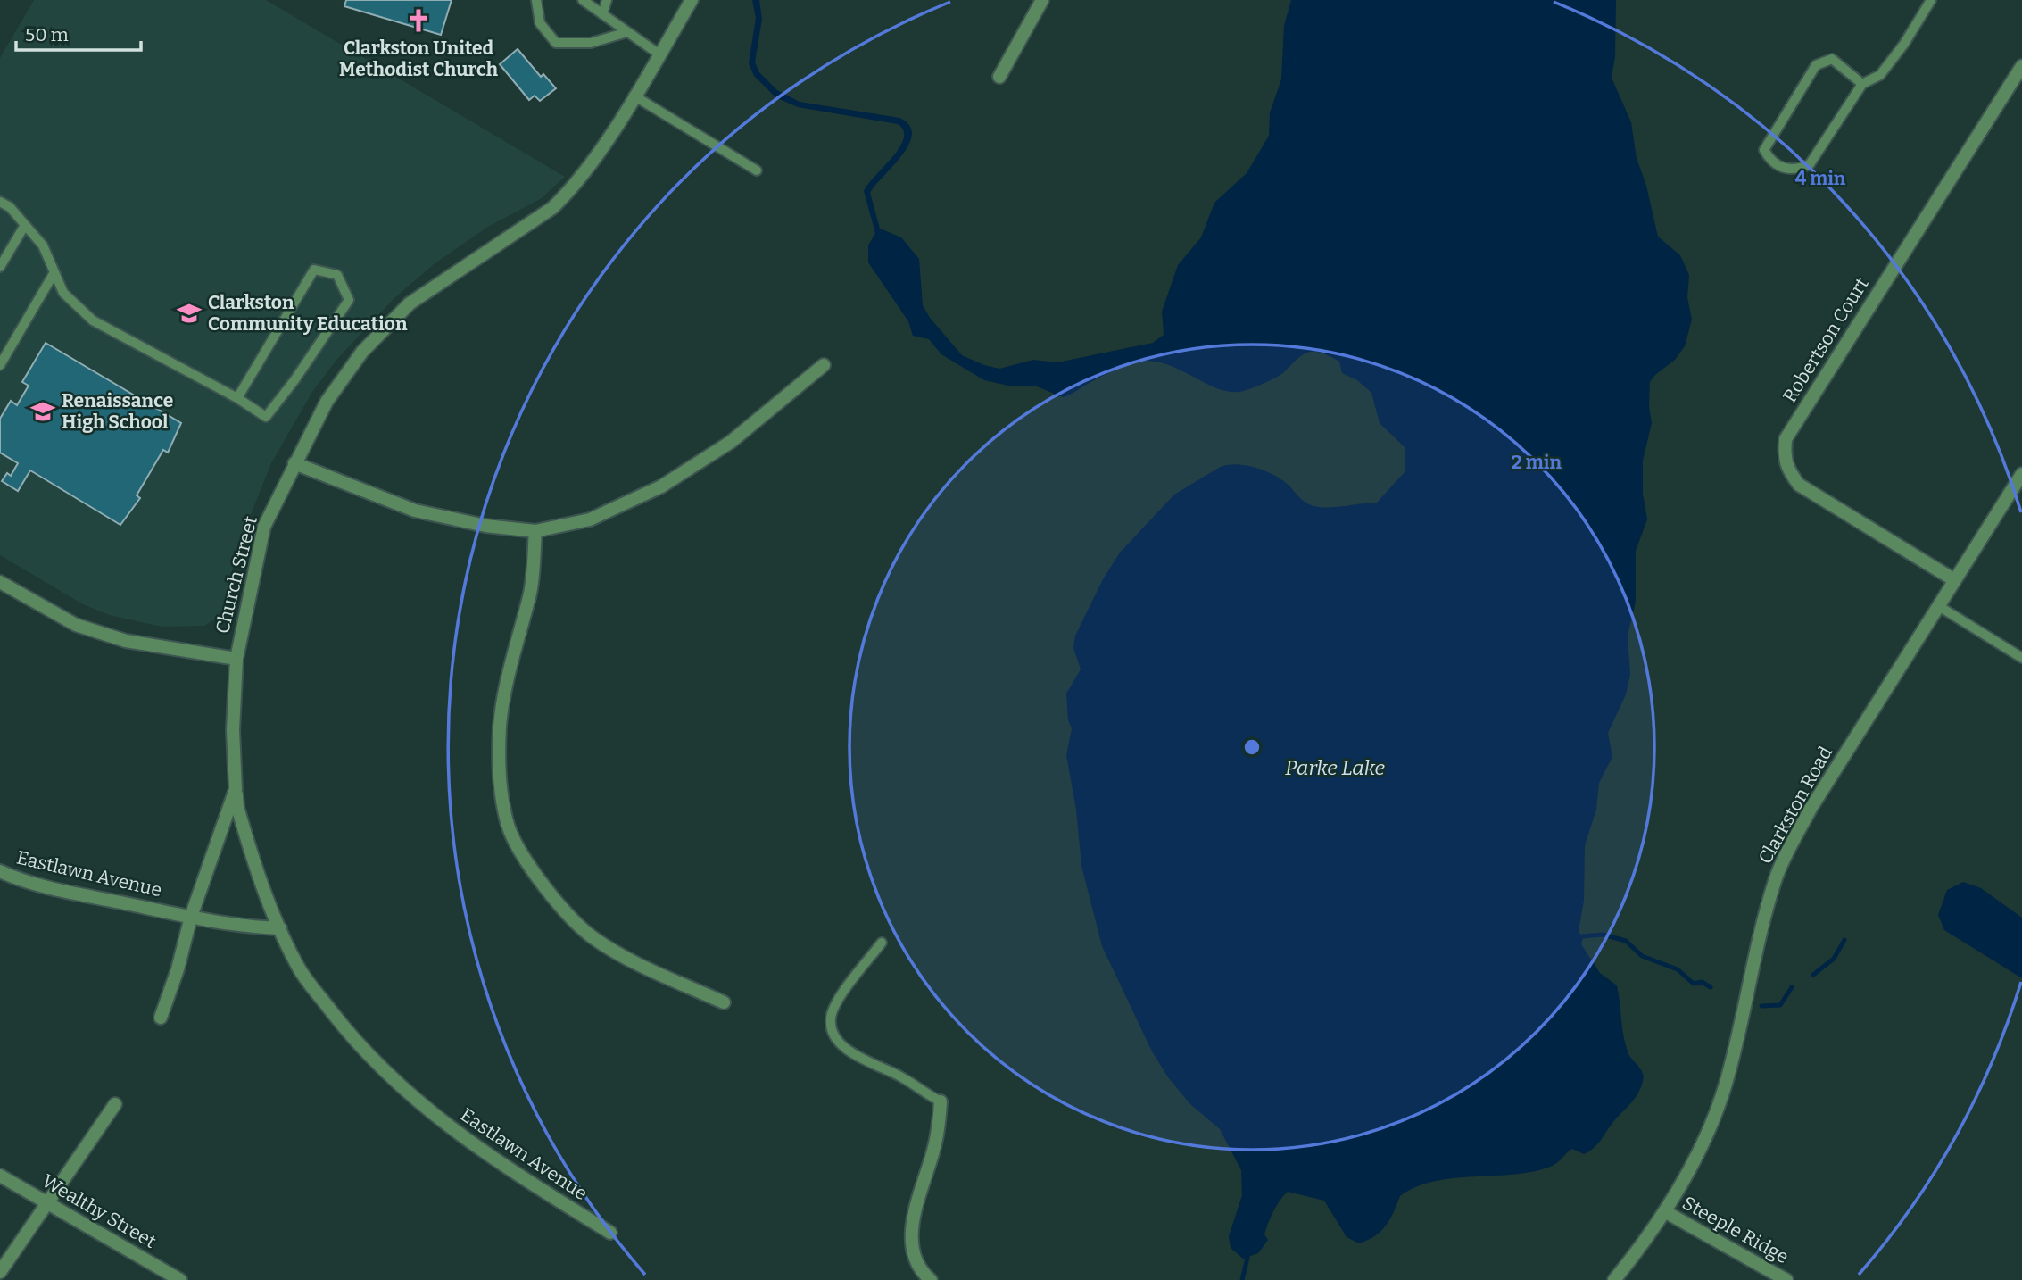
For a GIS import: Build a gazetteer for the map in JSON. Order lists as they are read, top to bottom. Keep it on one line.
{"streets":{"street":["Robertson Court","Church Street","Clarkston Road","Eastlawn Avenue","Wealthy Street","Steeple Ridge"]},"crossings":[["Robertson Court","Clarkston Road"],["Church Street","Eastlawn Avenue"],["Clarkston Road","Steeple Ridge"]],"water":["Parke Lake"],"places":{"church":["Clarkston United Methodist Church"],"school or university":["Clarkston Community Education","Renaissance High School"]},"scale_bar":"50 m","rings":["4 min","2 min"]}
